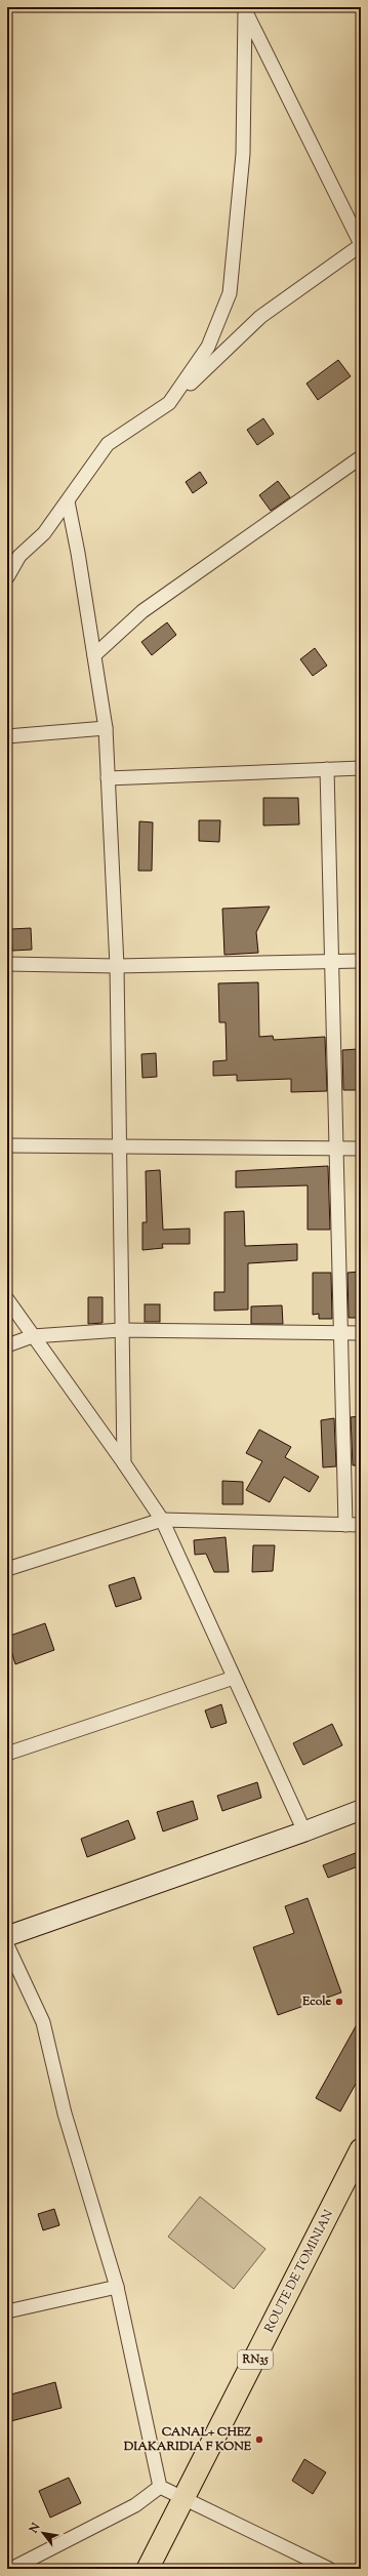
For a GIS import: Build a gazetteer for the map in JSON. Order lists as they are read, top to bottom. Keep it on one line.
{"streets":{"main road":["ROUTE DE TOMINIAN","RN35"]},"places":["Ecole","CANAL+ CHEZ DIAKARIDIA F KONE"],"north":"top left"}
